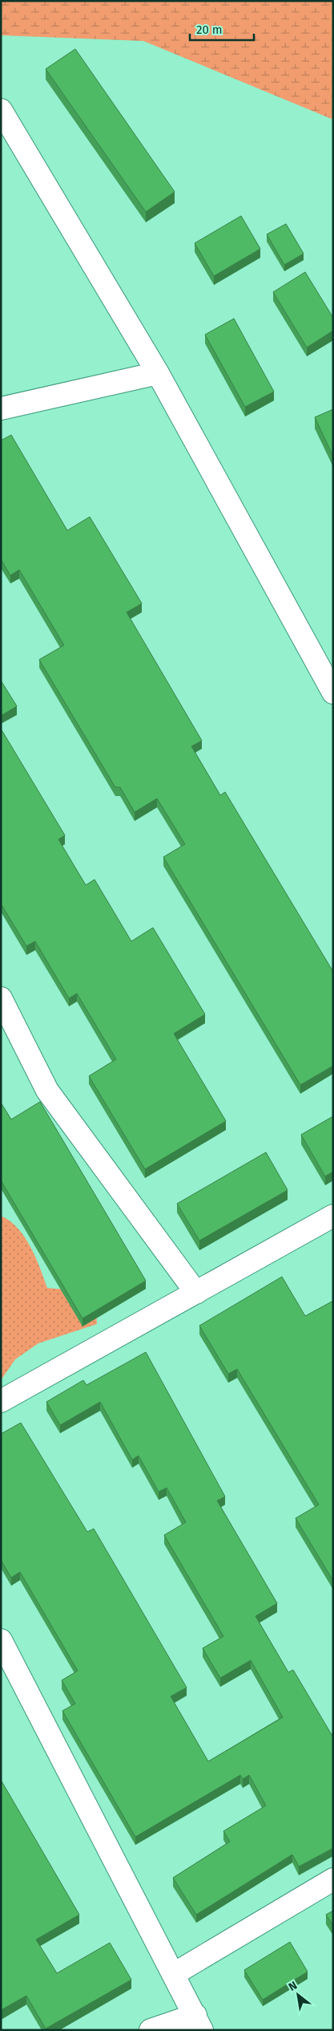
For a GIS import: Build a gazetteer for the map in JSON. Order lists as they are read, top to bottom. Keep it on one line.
{"scale_bar":"20 m","north":"top left"}
